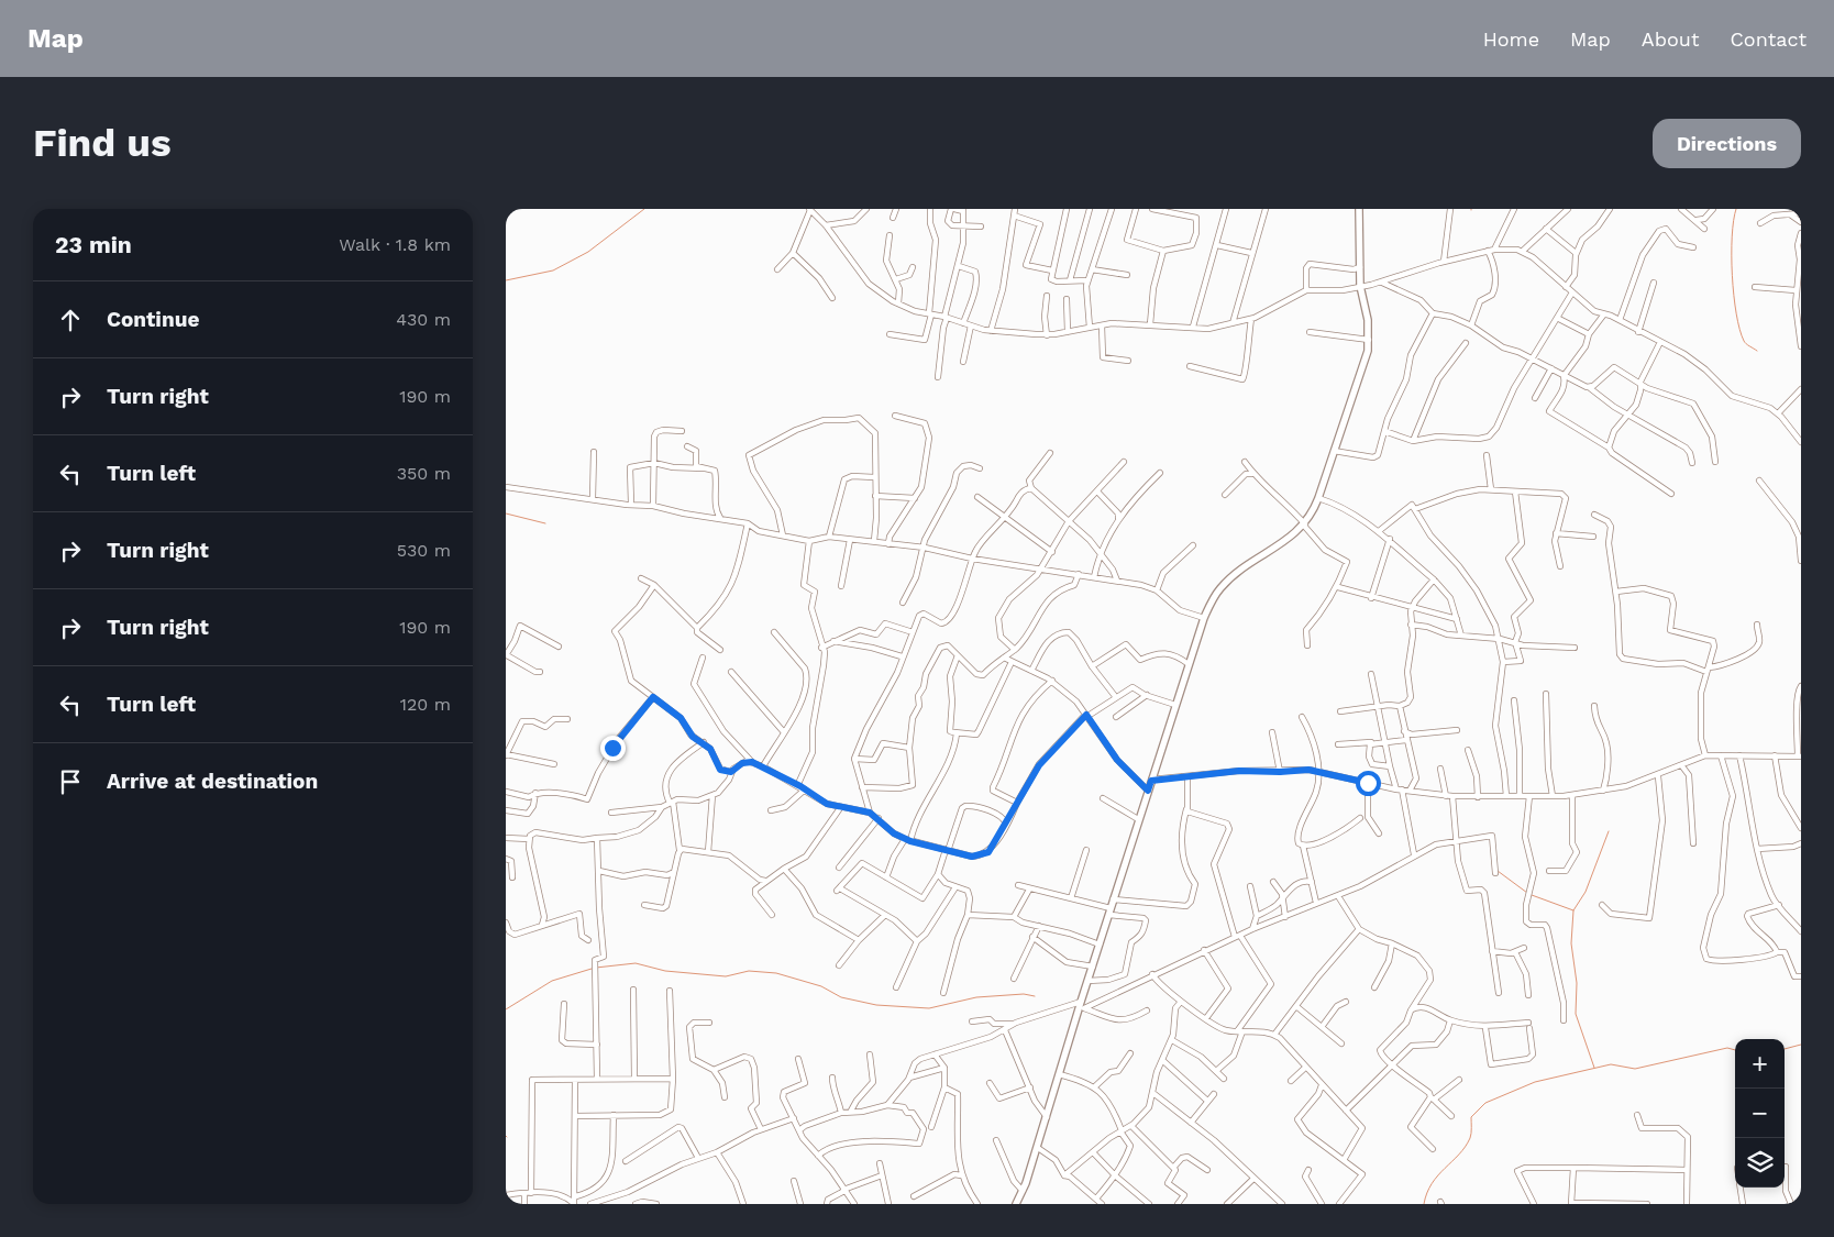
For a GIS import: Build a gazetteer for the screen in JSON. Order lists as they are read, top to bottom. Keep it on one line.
{"page":{"header":"Map","nav":["Home","Map","About","Contact"],"buttons":"Directions","title":"Find us","heading":["23 min","Walk · 1.8 km"],"list":[["Continue","430 m"],["Turn right","190 m"],["Turn left","350 m"],["Turn right","530 m"],["Turn right","190 m"],["Turn left","120 m"],"Arrive at destination"],"map_buttons":["+","−"]}}
